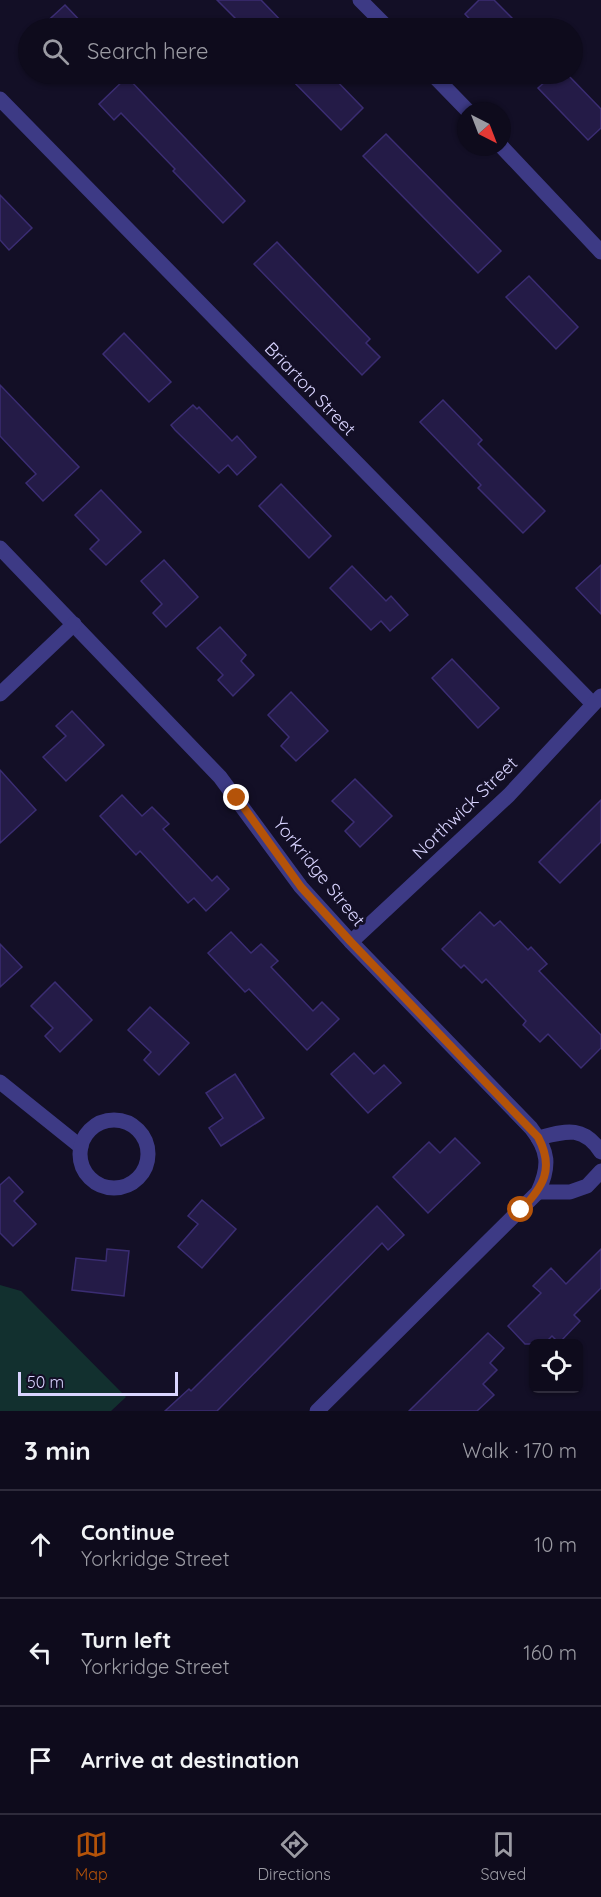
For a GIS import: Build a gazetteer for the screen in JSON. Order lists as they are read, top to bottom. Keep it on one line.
{"streets":{"street":["Briarton Street","Northwick Street","Yorkridge Street"]},"crossings":[["Briarton Street","Northwick Street"],["Northwick Street","Yorkridge Street"]],"scale_bar":"50 m","north":"bottom right","page":{"search":"Search here","scale":"50 m","heading":["3 min","Walk · 170 m"],"list":[["Continue","Yorkridge Street","10 m"],["Turn left","Yorkridge Street","160 m"],"Arrive at destination"],"nav":["Map","Directions","Saved"]}}
